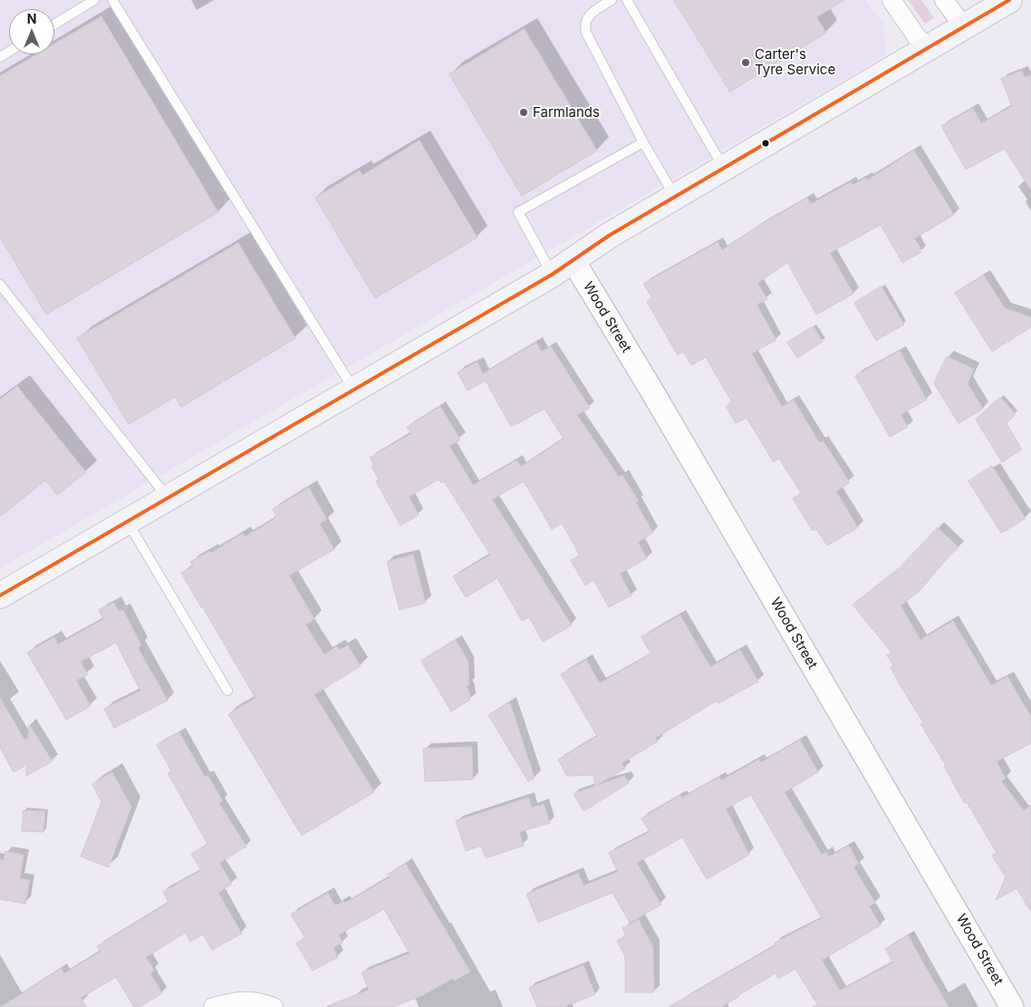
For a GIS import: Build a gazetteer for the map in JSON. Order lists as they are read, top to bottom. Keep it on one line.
{"streets":{"street":["Wood Street"]},"places":["Carter's Tyre Service","Farmlands"],"north":"top"}
